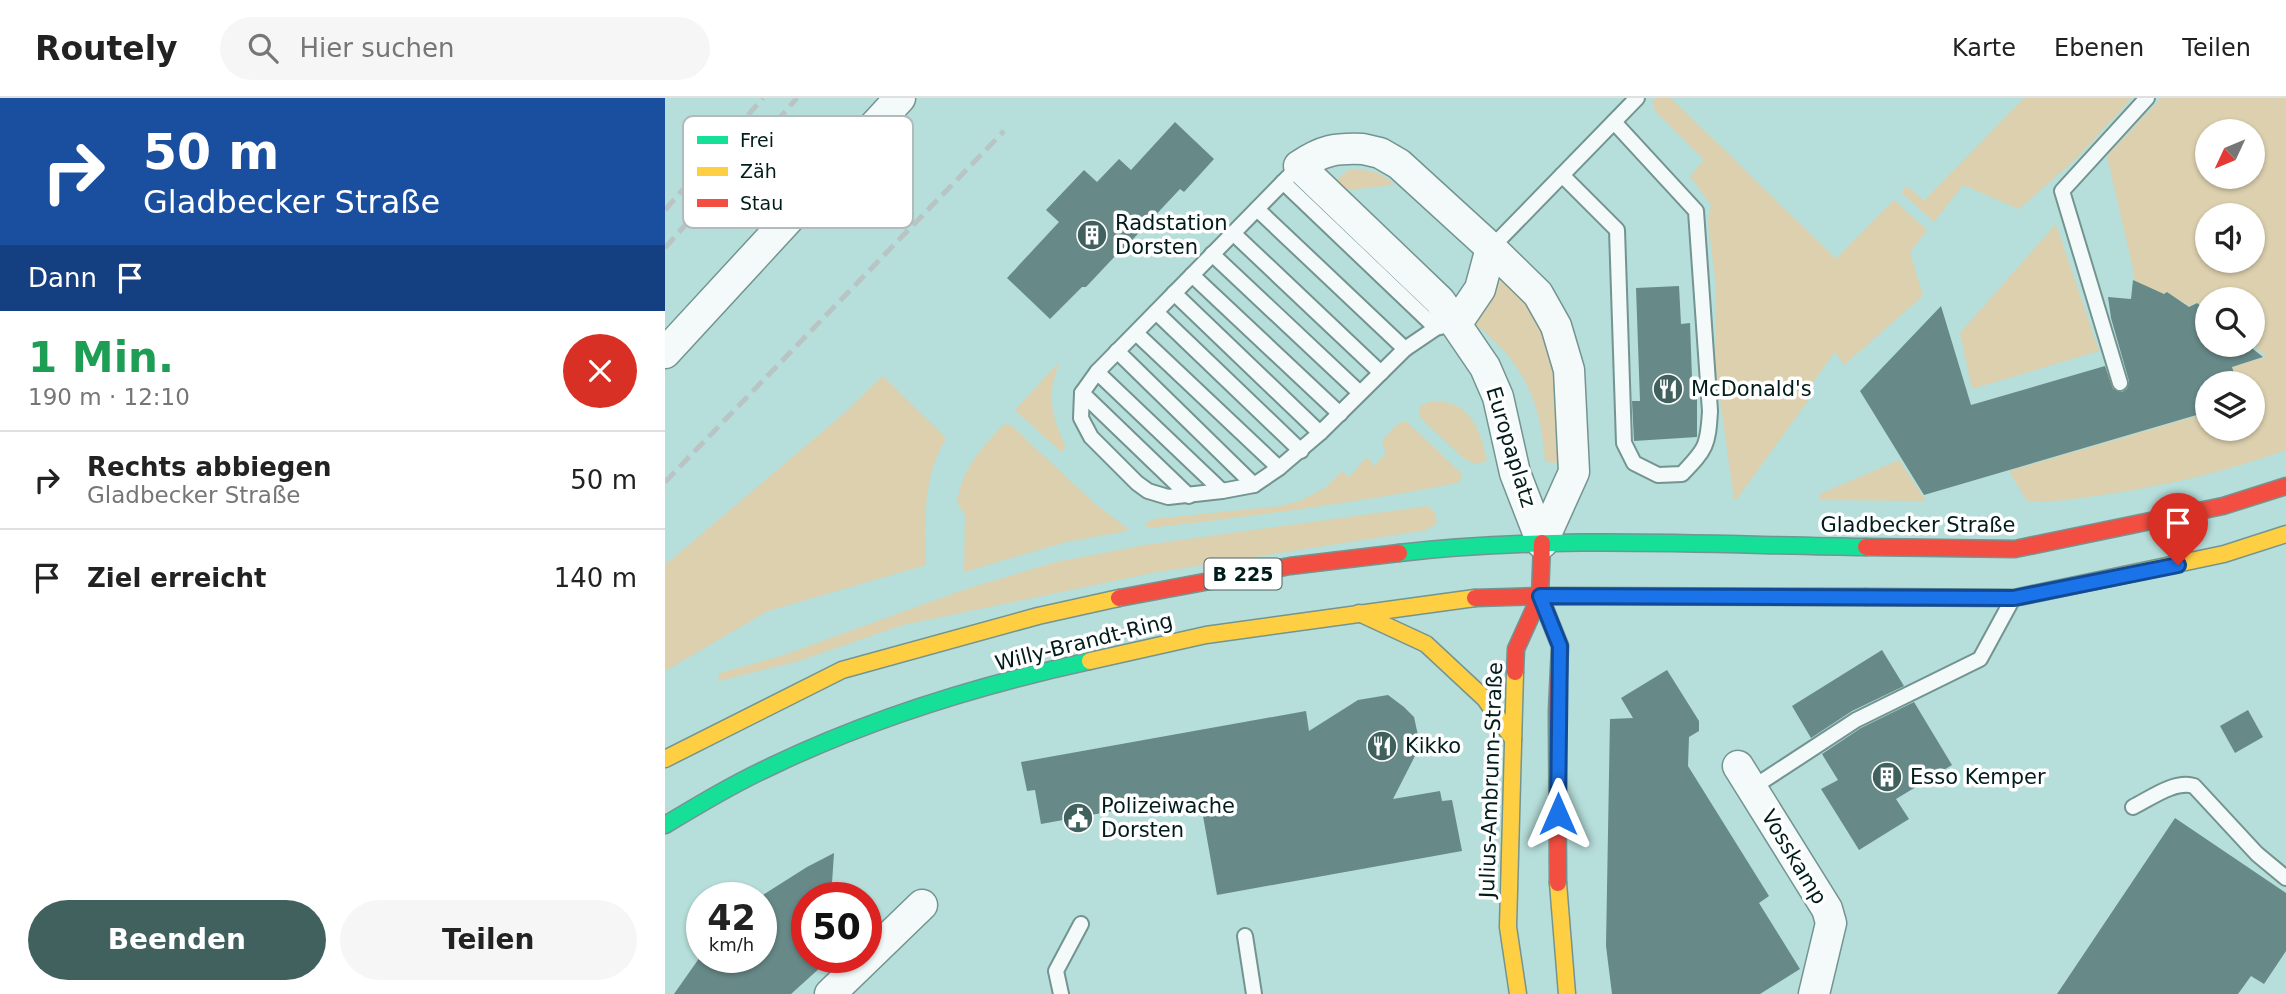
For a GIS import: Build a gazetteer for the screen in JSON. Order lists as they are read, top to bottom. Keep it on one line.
{"streets":{"main road":["Gladbecker Straße","B 225","Willy-Brandt-Ring","Julius-Ambrunn-Straße"],"street":["Europaplatz","Vosskamp"]},"crossings":[["Europaplatz","Gladbecker Straße"],["Europaplatz","Willy-Brandt-Ring"],["Gladbecker Straße","Willy-Brandt-Ring"],["Willy-Brandt-Ring","Julius-Ambrunn-Straße"]],"places":{"building":["Radstation Dorsten","Esso Kemper"],"restaurant":["McDonald's","Kikko"],"public building":["Polizeiwache Dorsten"]},"legend":["Frei","Zäh","Stau"],"north":"bottom left","page":{"header":"Routely","search":"Hier suchen","nav":["Karte","Ebenen","Teilen"],"turn":["50 m","Gladbecker Straße"],"then":"Dann","heading":["1 Min.","190 m · 12:10"],"list":[{"name":"Rechts abbiegen","note":"Gladbecker Straße","value":"50 m"},{"name":"Ziel erreicht","value":"140 m"}],"speed":"42 km/h","limit":"50","buttons":["Beenden","Teilen"]}}
